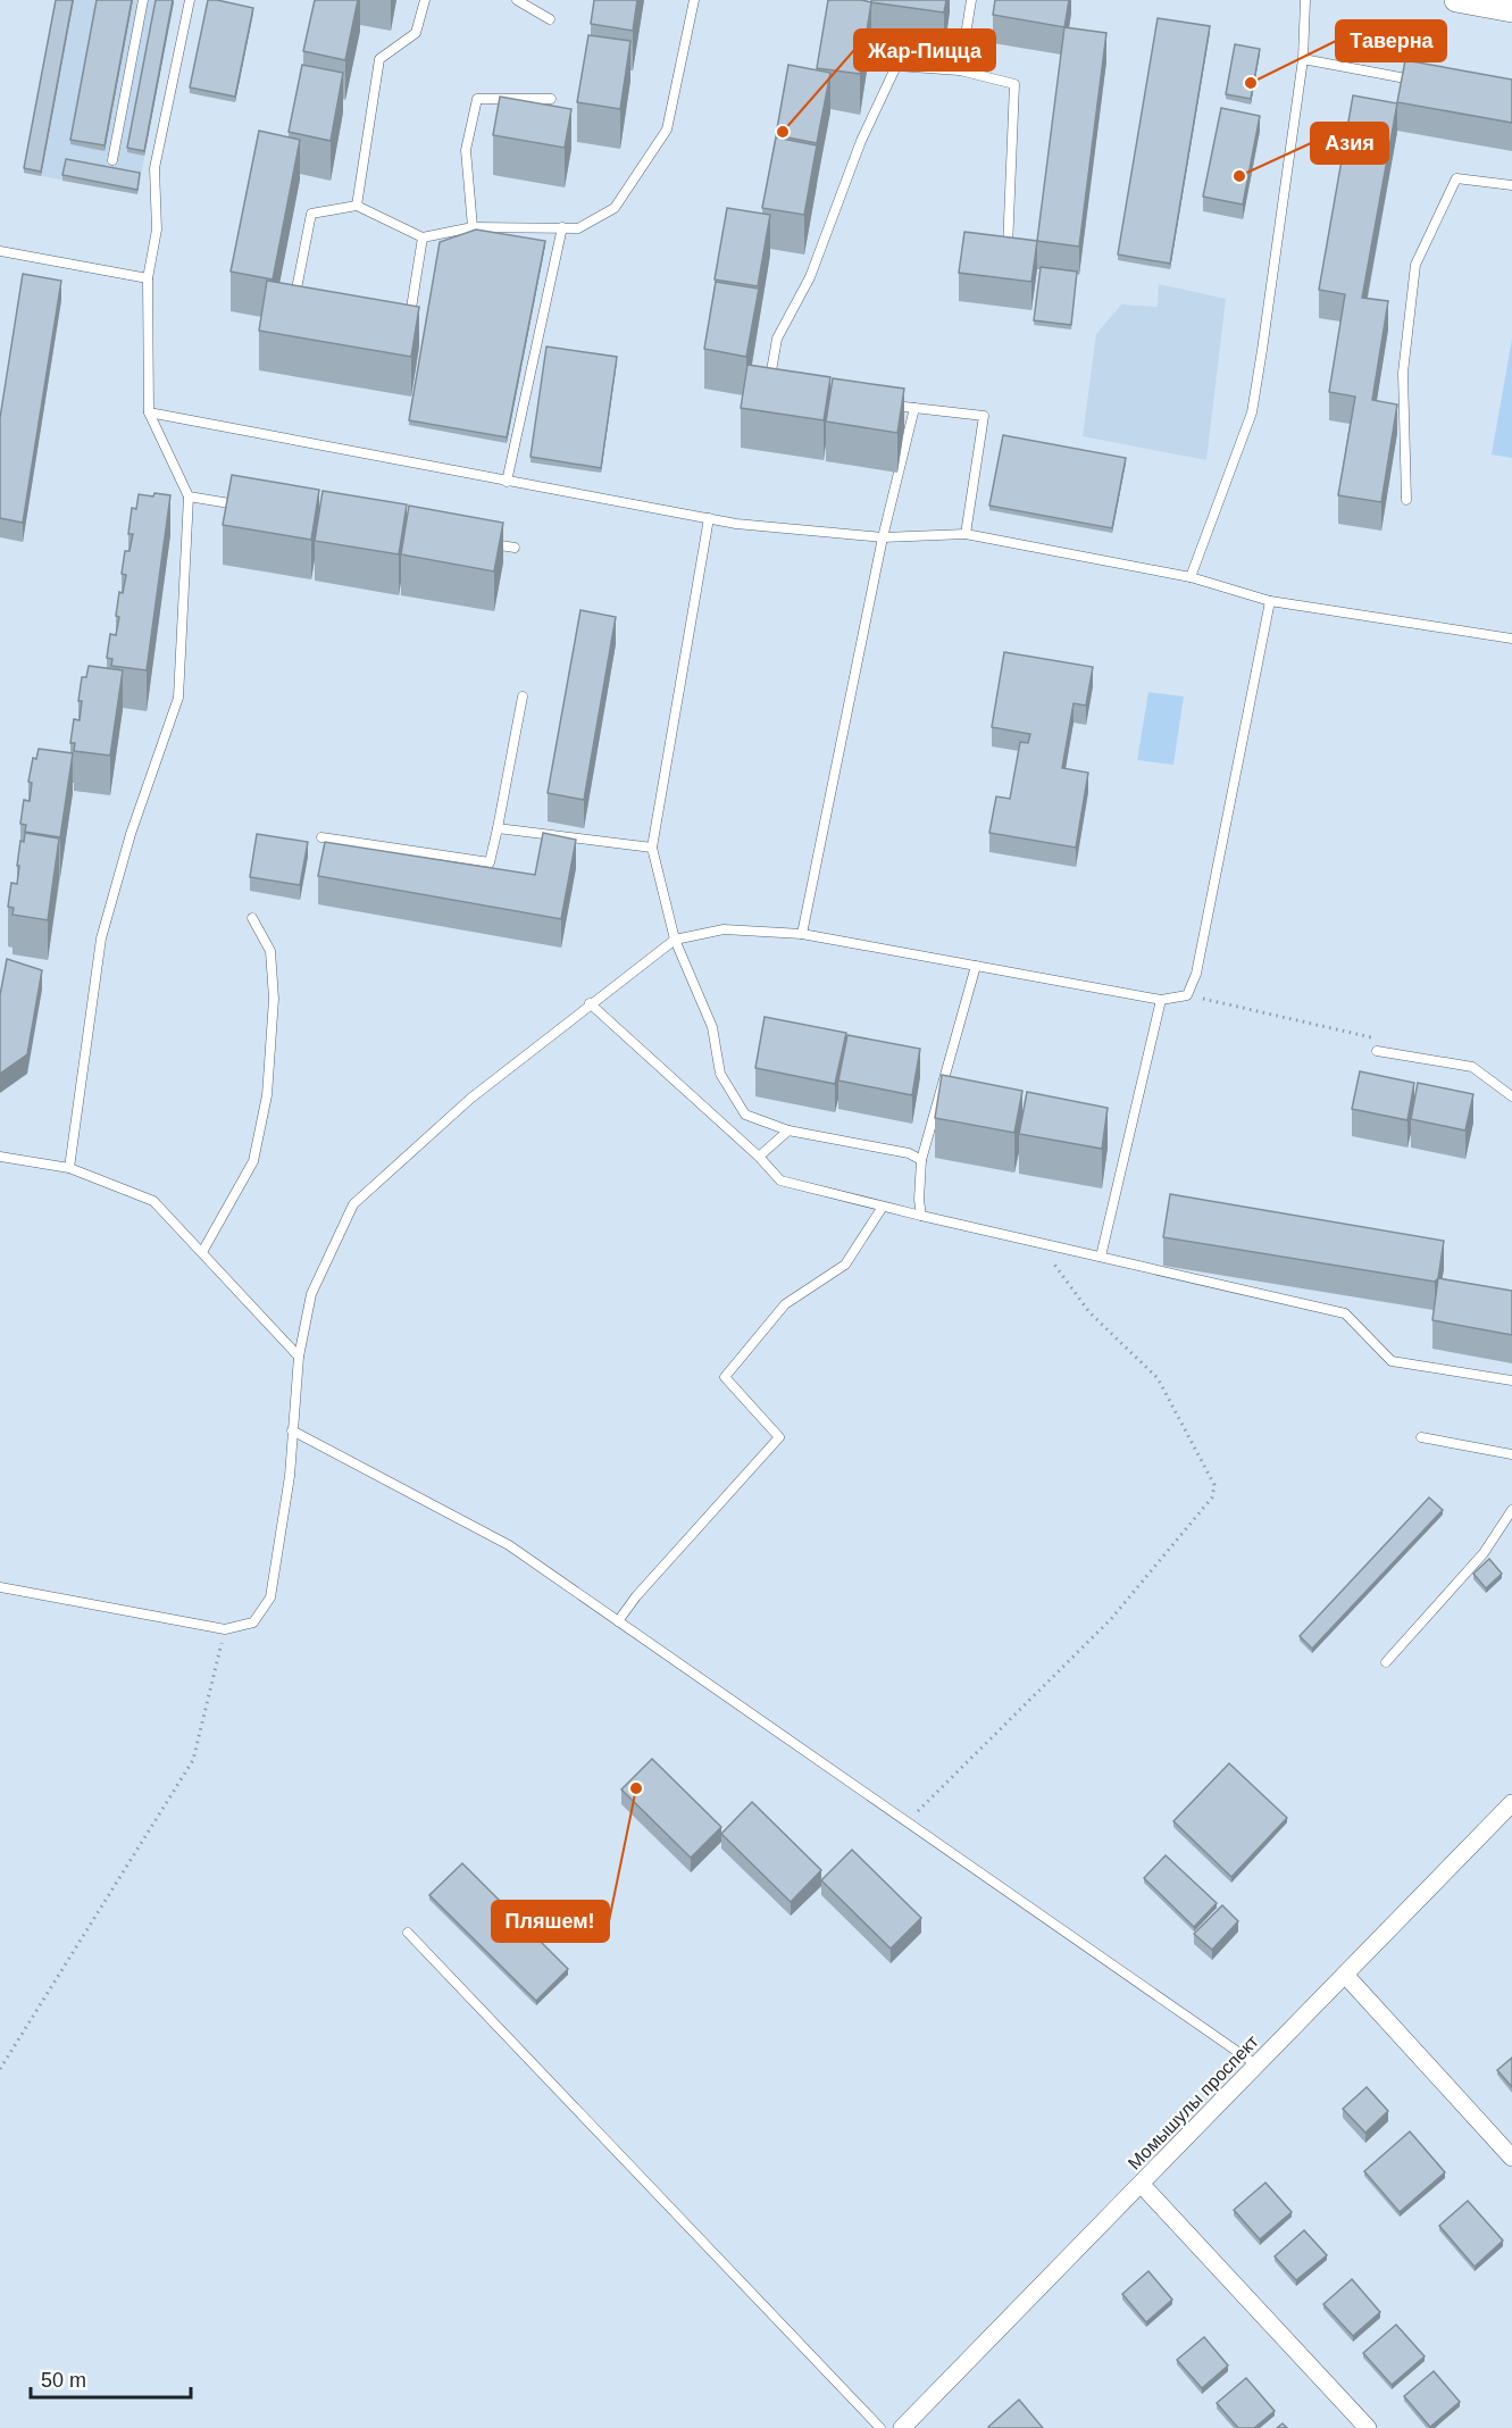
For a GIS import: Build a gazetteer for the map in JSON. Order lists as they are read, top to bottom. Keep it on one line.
{"streets":{"street":["Момышулы проспект"]},"places":["Таверна","Жар-Пицца","Азия","Пляшем!"],"scale_bar":"50 m"}
